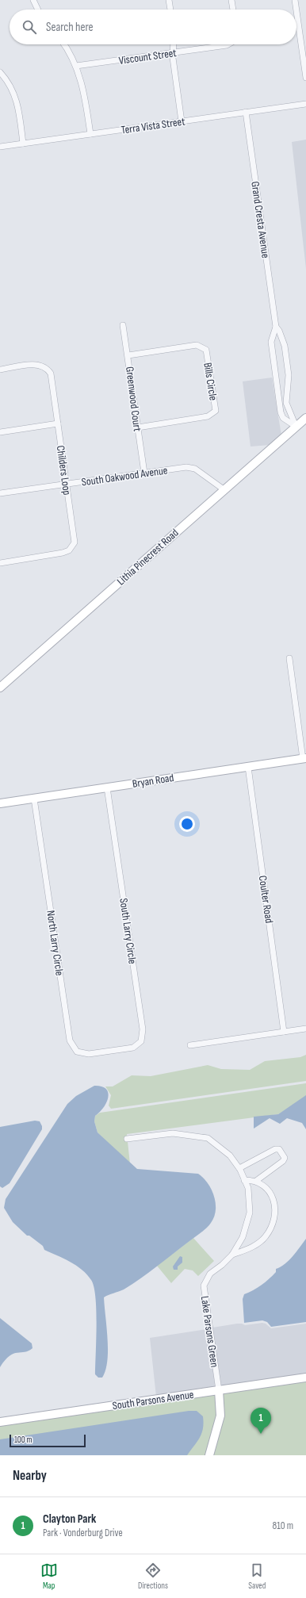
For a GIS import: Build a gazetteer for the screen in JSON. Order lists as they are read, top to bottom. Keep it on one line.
{"streets":{"street":["Viscount Street","Terra Vista Street","Grand Cresta Avenue","Bills Circle","Greenwood Court","Childers Loop","South Oakwood Avenue","Lithia Pinecrest Road","Bryan Road","Coulter Road","South Larry Circle","North Larry Circle","Lake Parsons Green","South Parsons Avenue"]},"crossings":[["Terra Vista Street","Grand Cresta Avenue"],["Grand Cresta Avenue","Lithia Pinecrest Road"],["Bills Circle","Greenwood Court"],["Greenwood Court","South Oakwood Avenue"],["Childers Loop","South Oakwood Avenue"],["South Oakwood Avenue","Lithia Pinecrest Road"],["Bryan Road","Coulter Road"],["Bryan Road","South Larry Circle"],["Bryan Road","North Larry Circle"],["South Larry Circle","North Larry Circle"],["Lake Parsons Green","South Parsons Avenue"]],"scale_bar":"100 m","page":{"search":"Search here","pins":"1","scale":"100 m","heading":"Nearby","list":[{"mark":"1","name":"Clayton Park","note":"Park · Vonderburg Drive","value":"810 m"}],"nav":["Map","Directions","Saved"]}}
